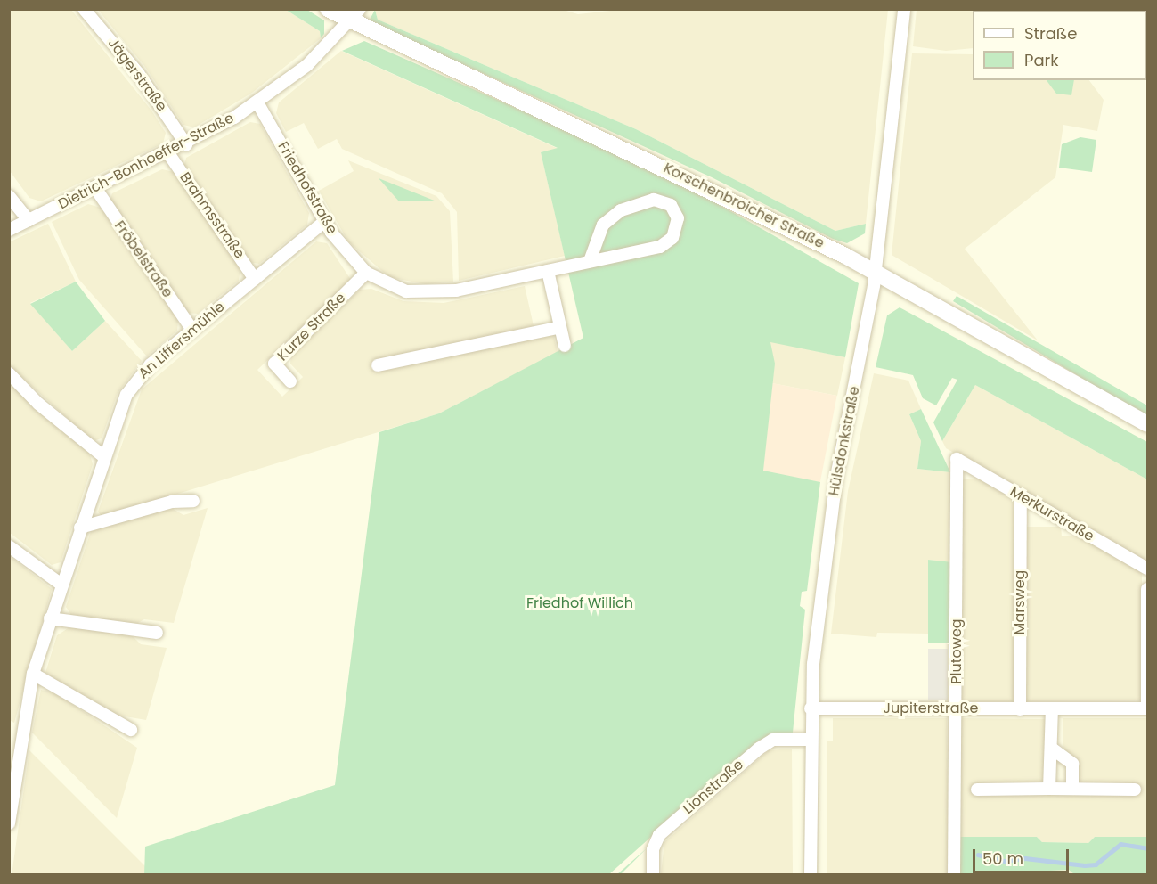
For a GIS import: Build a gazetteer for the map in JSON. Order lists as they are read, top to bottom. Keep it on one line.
{"streets":{"main road":["Korschenbroicher Straße"],"street":["Jägerstraße","Dietrich-Bonhoeffer-Straße","Friedhofstraße","Brahmsstraße","Fröbelstraße","Kurze Straße","An Liffersmühle","Hülsdonkstraße","Merkurstraße","Marsweg","Plutoweg","Jupiterstraße","Lionstraße"]},"crossings":[["Jägerstraße","Dietrich-Bonhoeffer-Straße"],["Dietrich-Bonhoeffer-Straße","Friedhofstraße"],["Dietrich-Bonhoeffer-Straße","Korschenbroicher Straße"],["Dietrich-Bonhoeffer-Straße","Brahmsstraße"],["Dietrich-Bonhoeffer-Straße","Fröbelstraße"],["Friedhofstraße","Kurze Straße"],["Friedhofstraße","An Liffersmühle"],["Korschenbroicher Straße","Hülsdonkstraße"],["Brahmsstraße","An Liffersmühle"],["Fröbelstraße","An Liffersmühle"],["Hülsdonkstraße","Jupiterstraße"],["Hülsdonkstraße","Lionstraße"],["Merkurstraße","Marsweg"],["Merkurstraße","Plutoweg"],["Marsweg","Jupiterstraße"],["Plutoweg","Jupiterstraße"]],"parks":["Friedhof Willich"],"legend":["Straße","Park"],"scale_bar":"50 m"}
